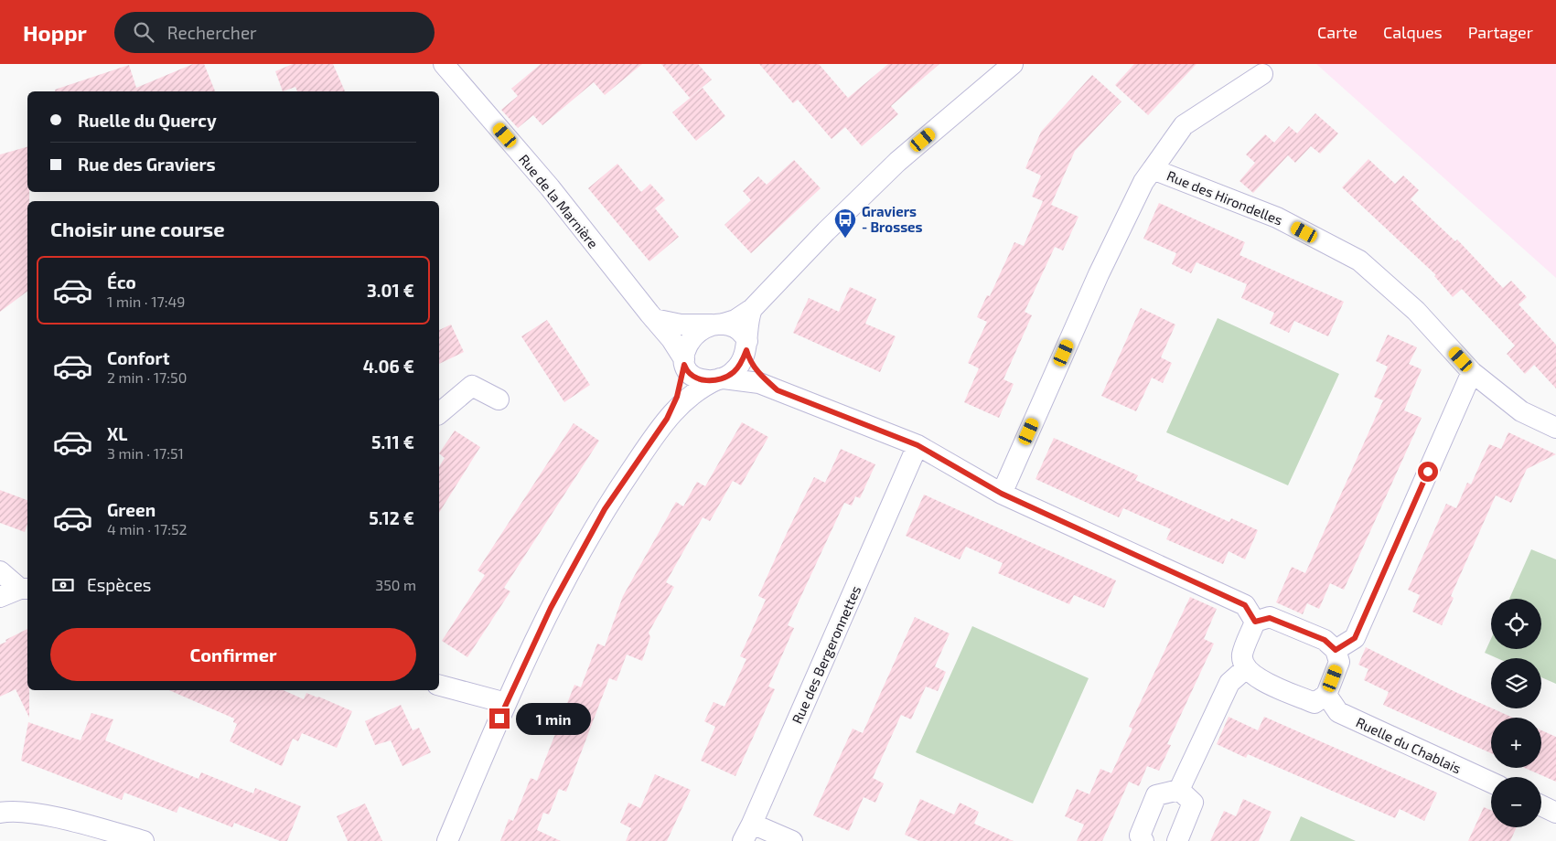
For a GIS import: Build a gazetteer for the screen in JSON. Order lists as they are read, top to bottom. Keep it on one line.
{"streets":{"street":["Rue des Hirondelles","Rue de la Marnière","Rue des Bergeronnettes","Ruelle du Chablais"]},"places":{"bus stop":["Graviers - Brosses"]},"page":{"header":"Hoppr","search":"Rechercher","nav":["Carte","Calques","Partager"],"banner":["Ruelle du Quercy","Rue des Graviers"],"heading":"Choisir une course","list":[{"name":"Éco","note":"1 min · 17:49","value":"3.01 €"},{"name":"Confort","note":"2 min · 17:50","value":"4.06 €"},{"name":"XL","note":"3 min · 17:51","value":"5.11 €"},{"name":"Green","note":"4 min · 17:52","value":"5.12 €"}],"pay":["Espèces","350 m"],"map_buttons":["+","−"],"buttons":"Confirmer","bubble":"1 min"}}
